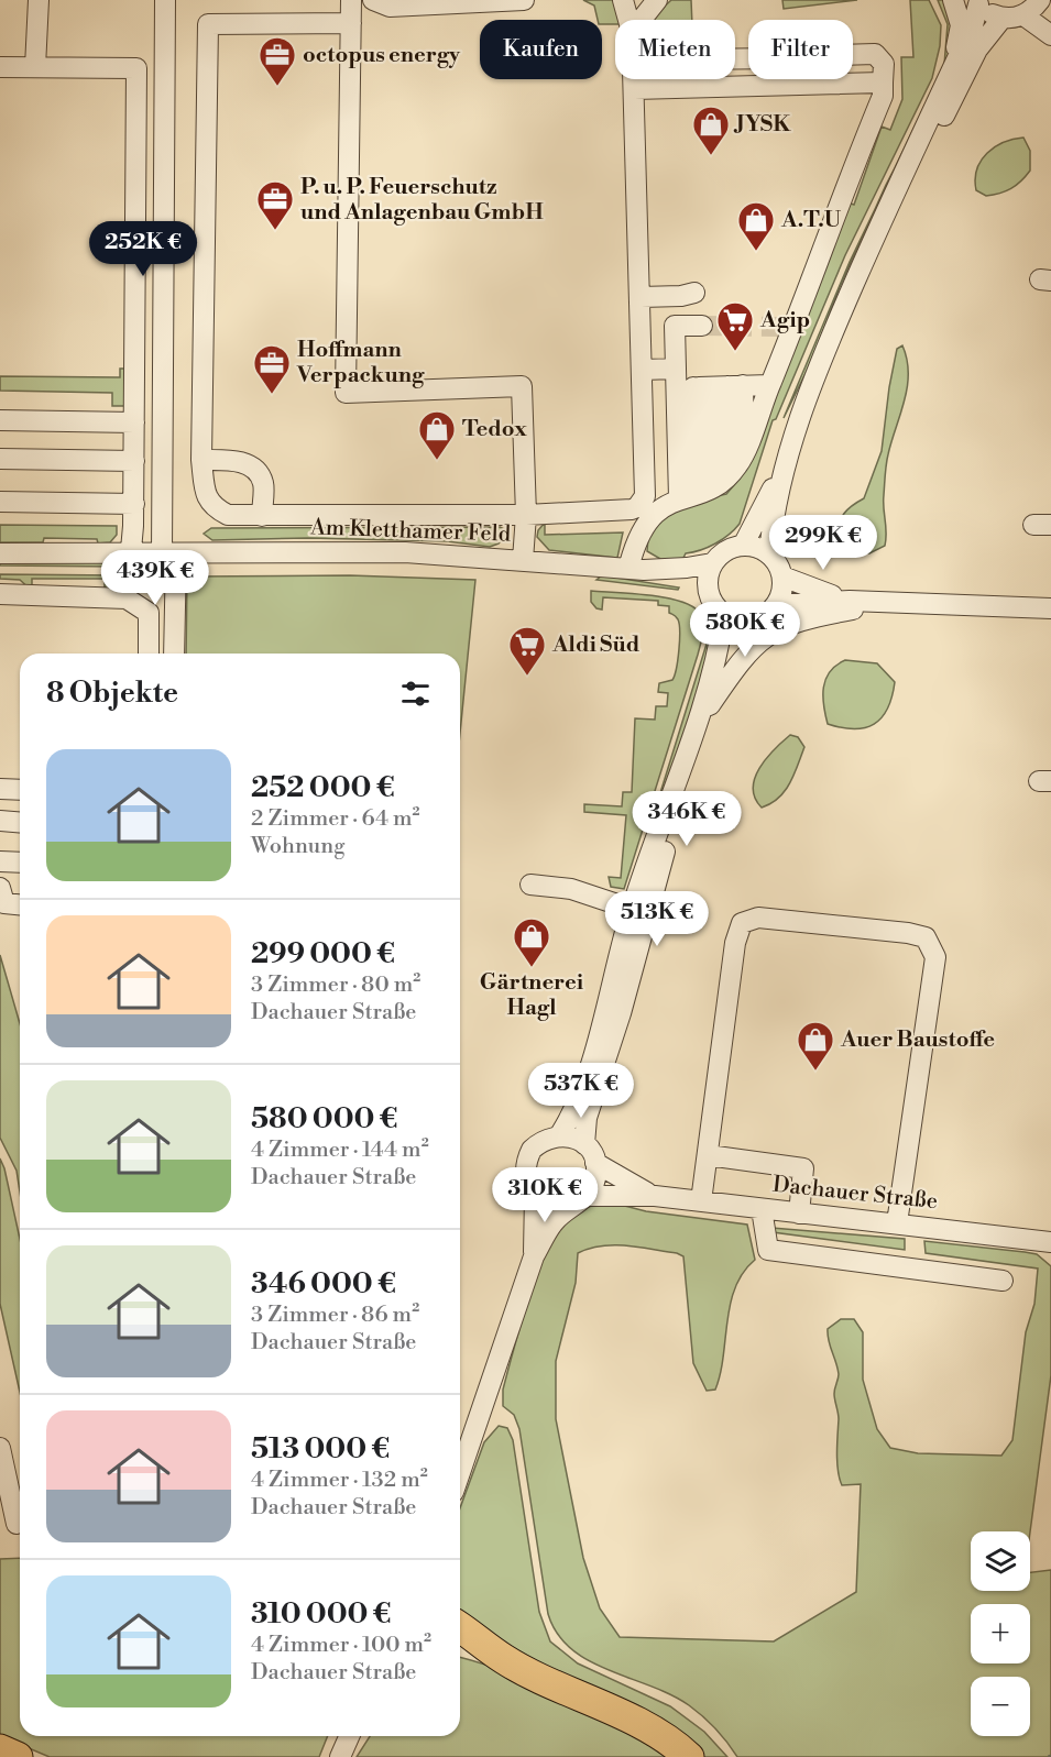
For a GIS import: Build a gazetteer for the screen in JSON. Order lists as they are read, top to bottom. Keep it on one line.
{"streets":{"street":["Am Kletthamer Feld","Dachauer Straße"]},"places":{"office":["octopus energy","P. u. P. Feuerschutz und Anlagenbau GmbH","Hoffmann Verpackung"],"shop":["JYSK","A.T.U","Tedox","Gärtnerei Hagl","Auer Baustoffe"],"supermarket":["Agip","Aldi Süd"]},"page":{"chip":["Kaufen","Mieten","Filter"],"price":["252K €","299K €","439K €","580K €","346K €","513K €","537K €","310K €"],"heading":"8 Objekte","list":[{"name":"252 000 €","note":"2 Zimmer · 64 m² · Wohnung"},{"name":"299 000 €","note":"3 Zimmer · 80 m² · Dachauer Straße"},{"name":"580 000 €","note":"4 Zimmer · 144 m² · Dachauer Straße"},{"name":"346 000 €","note":"3 Zimmer · 86 m² · Dachauer Straße"},{"name":"513 000 €","note":"4 Zimmer · 132 m² · Dachauer Straße"},{"name":"310 000 €","note":"4 Zimmer · 100 m² · Dachauer Straße"}],"map_buttons":["+","−"]}}
